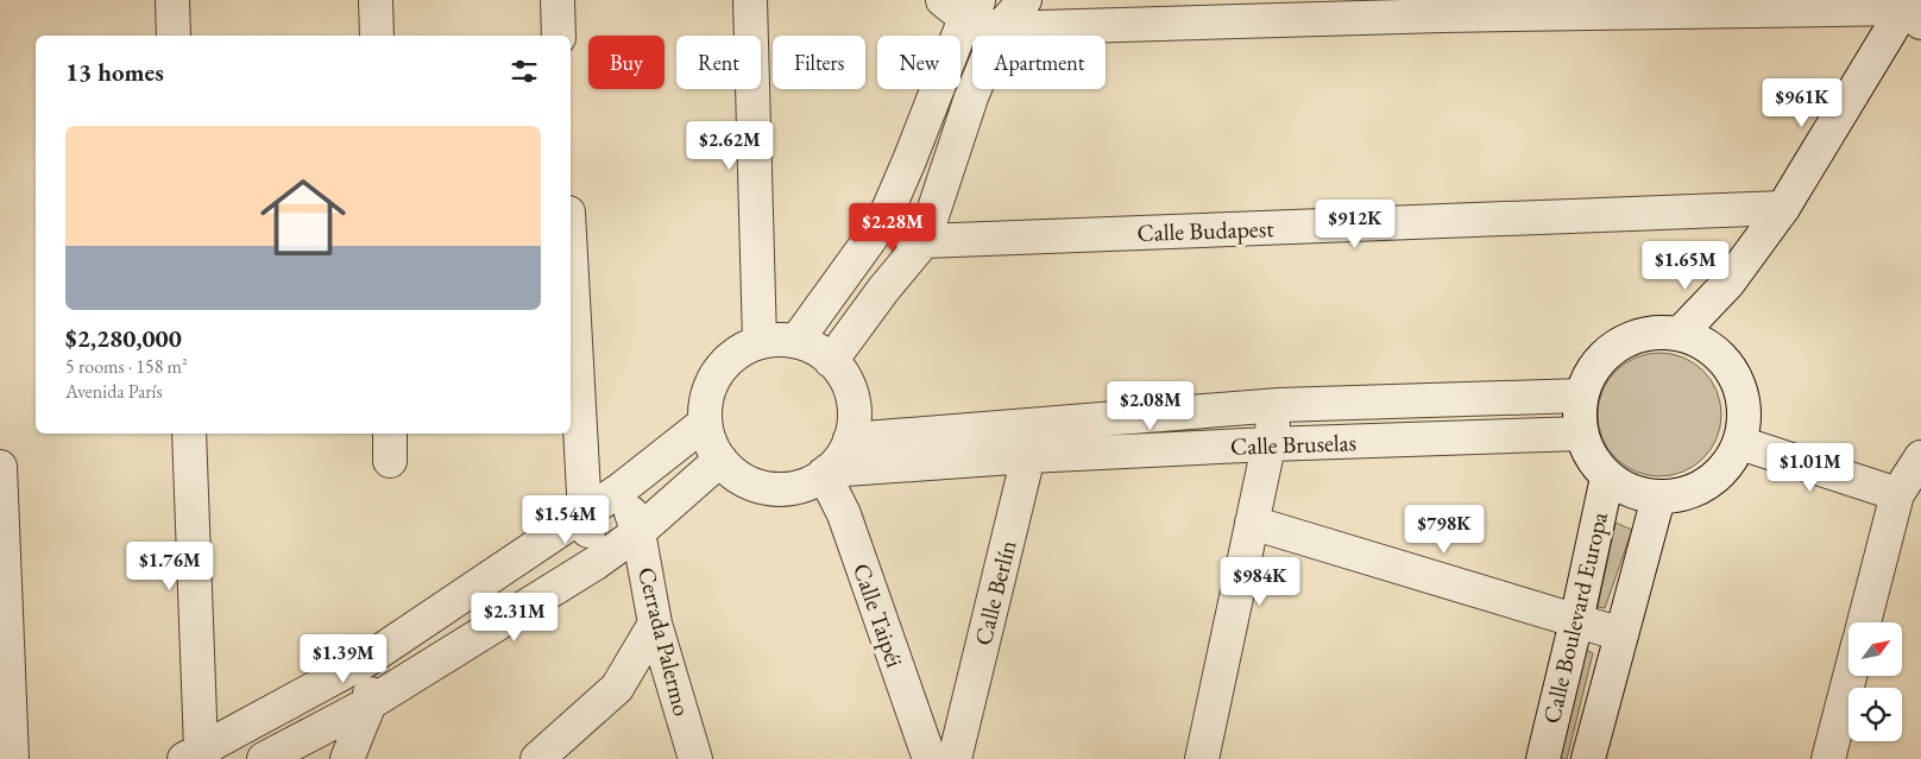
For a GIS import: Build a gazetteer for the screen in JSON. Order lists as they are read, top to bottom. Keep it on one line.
{"streets":{"street":["Calle Budapest","Calle Bruselas","Calle Berlín","Calle Taipéi","Calle Boulevard Europa","Cerrada Palermo"]},"crossings":[["Calle Bruselas","Calle Berlín"],["Calle Bruselas","Calle Taipéi"],["Calle Bruselas","Calle Boulevard Europa"]],"north":"top right","page":{"chip":["Buy","Rent","Filters","New","Apartment"],"heading":"13 homes","price":["$961K","$2.62M","$912K","$2.28M","$1.65M","$2.08M","$1.01M","$1.54M","$798K","$1.76M","$984K","$2.31M","$1.39M"],"list":[{"name":"$2,280,000","note":"5 rooms · 158 m² · Avenida París"}]}}
